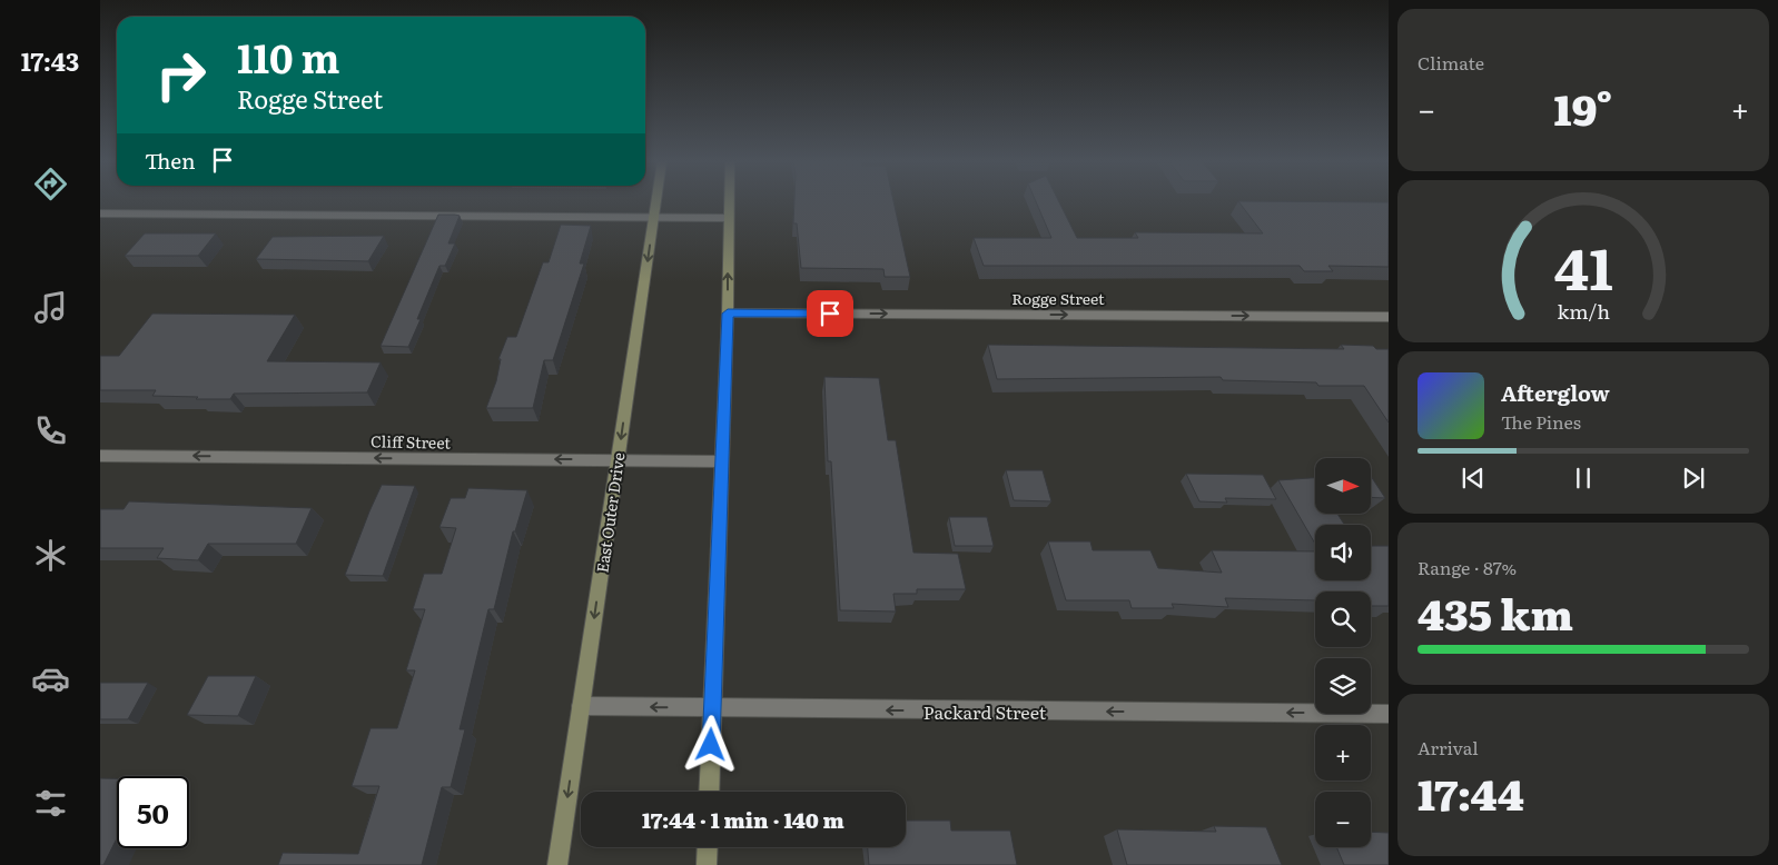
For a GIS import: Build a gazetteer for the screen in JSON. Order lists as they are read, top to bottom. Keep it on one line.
{"streets":{"main road":["East Outer Drive"],"street":["Rogge Street","Cliff Street","Packard Street"]},"crossings":[["Cliff Street","East Outer Drive"],["East Outer Drive","Packard Street"]],"one_way":["Rogge Street","Cliff Street","Packard Street"],"north":"right","page":{"tabs":"17:43","tile":["Climate",["Range · 87%","435 km"],["Arrival","17:44"]],"turn":["110 m","Rogge Street"],"heat":["−","19°","+"],"then":"Then","song":["Afterglow","The Pines"],"map_buttons":["+","−"],"limit":"50","trip":"17:44 · 1 min · 140 m","gauge":["41","km/h"]}}
